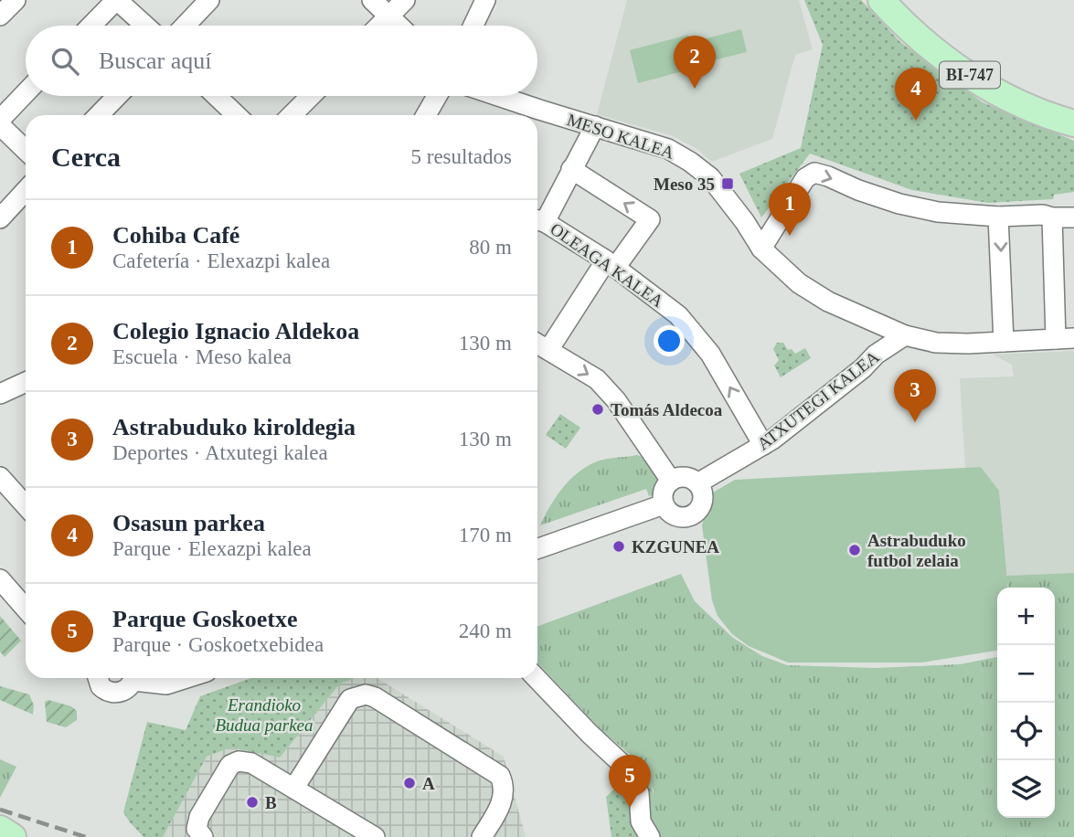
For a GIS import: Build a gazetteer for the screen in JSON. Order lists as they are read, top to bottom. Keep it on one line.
{"streets":{"main road":["BI-747"],"street":["MESO KALEA","OLEAGA KALEA","ATXUTEGI KALEA"]},"crossings":[["MESO KALEA","ATXUTEGI KALEA"],["OLEAGA KALEA","ATXUTEGI KALEA"]],"parks":["Erandioko Budua parkea"],"places":{"transit":["Meso 35"],"other":["Tomás Aldecoa","KZGUNEA","Astrabuduko futbol zelaia","A","B"]},"page":{"search":"Buscar aquí","pins":["2","4","1","3","5"],"heading":["Cerca","5 resultados"],"list":[{"mark":"1","name":"Cohiba Café","note":"Cafetería · Elexazpi kalea","value":"80 m"},{"mark":"2","name":"Colegio Ignacio Aldekoa","note":"Escuela · Meso kalea","value":"130 m"},{"mark":"3","name":"Astrabuduko kiroldegia","note":"Deportes · Atxutegi kalea","value":"130 m"},{"mark":"4","name":"Osasun parkea","note":"Parque · Elexazpi kalea","value":"170 m"},{"mark":"5","name":"Parque Goskoetxe","note":"Parque · Goskoetxebidea","value":"240 m"}],"map_buttons":["+","−"]}}
